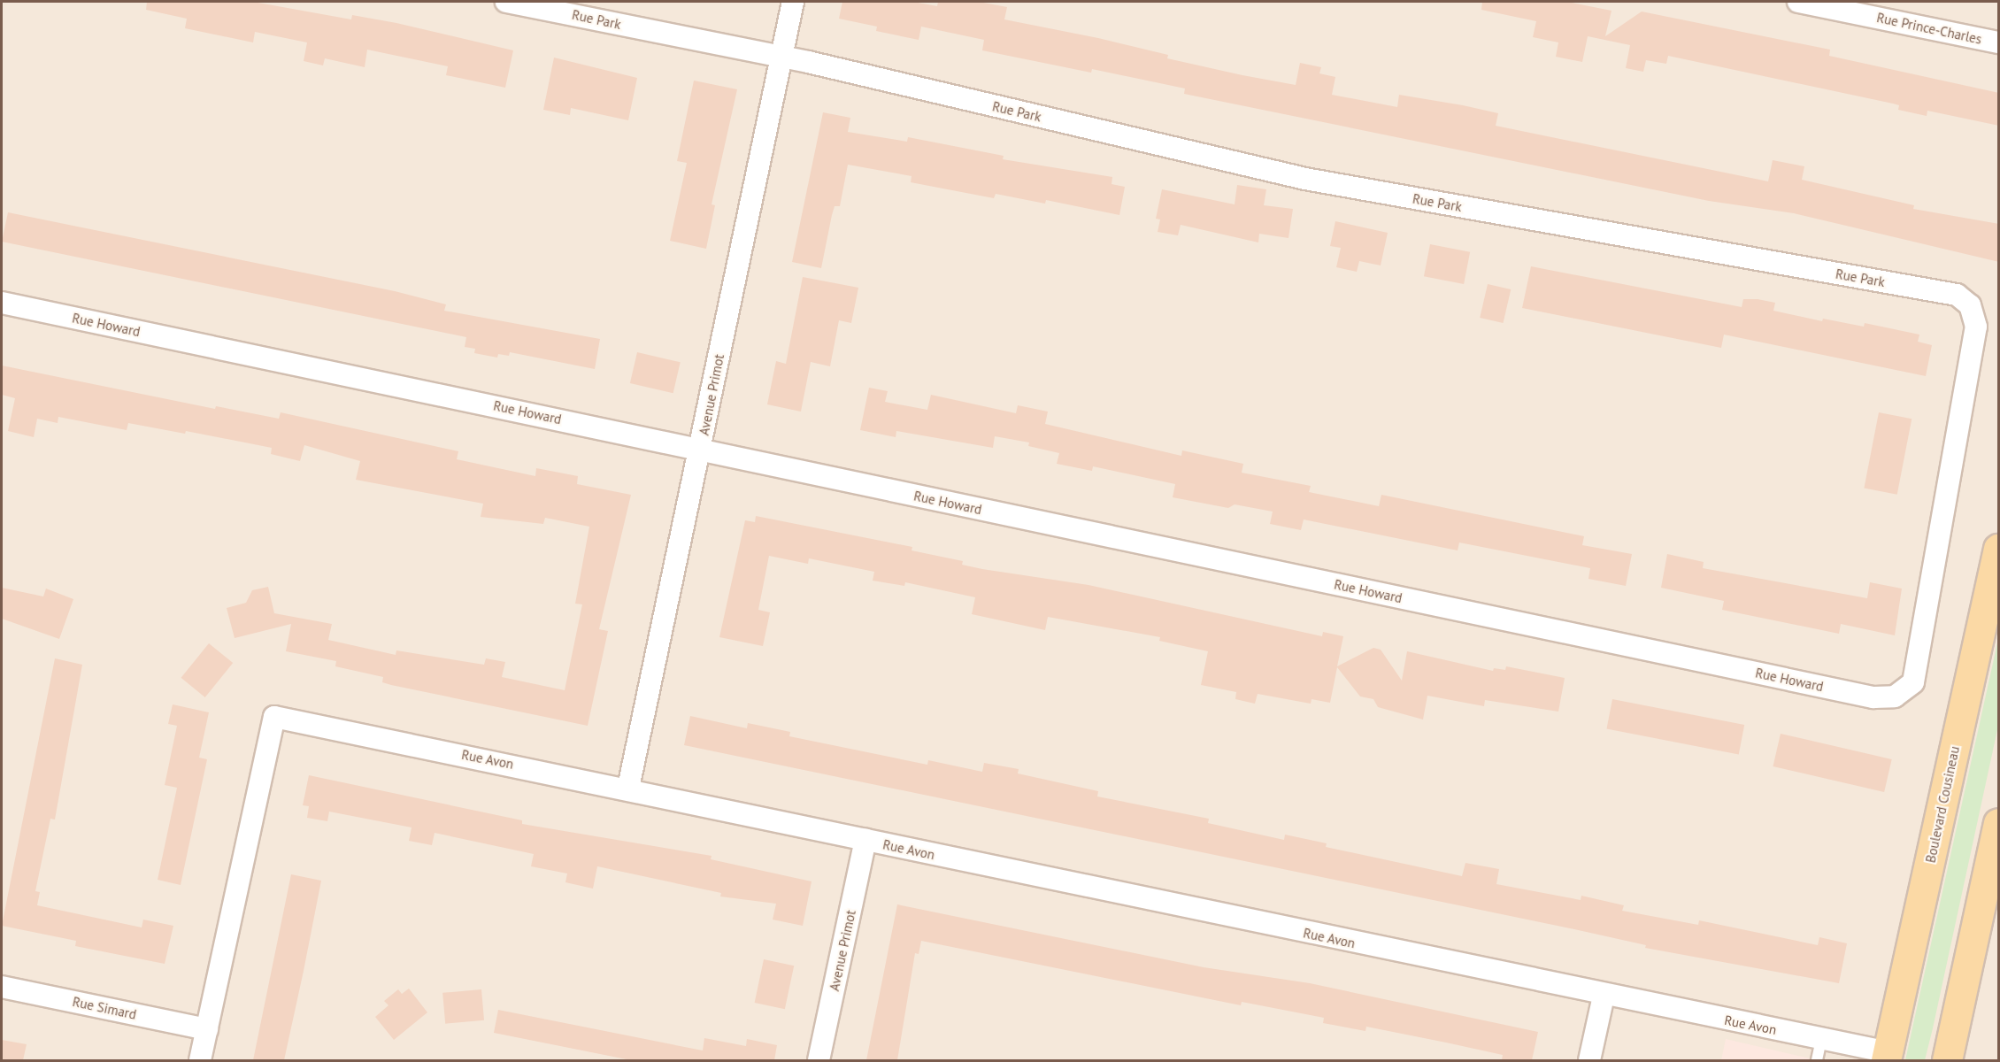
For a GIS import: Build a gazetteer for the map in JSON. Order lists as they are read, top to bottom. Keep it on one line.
{"streets":{"main road":["Boulevard Cousineau"],"street":["Rue Park","Rue Prince-Charles","Rue Howard","Avenue Primot","Rue Avon","Rue Simard"]},"crossings":[["Rue Park","Rue Howard"],["Rue Park","Avenue Primot"],["Rue Howard","Avenue Primot"],["Avenue Primot","Rue Avon"],["Rue Avon","Boulevard Cousineau"],["Rue Avon","Rue Simard"]]}
